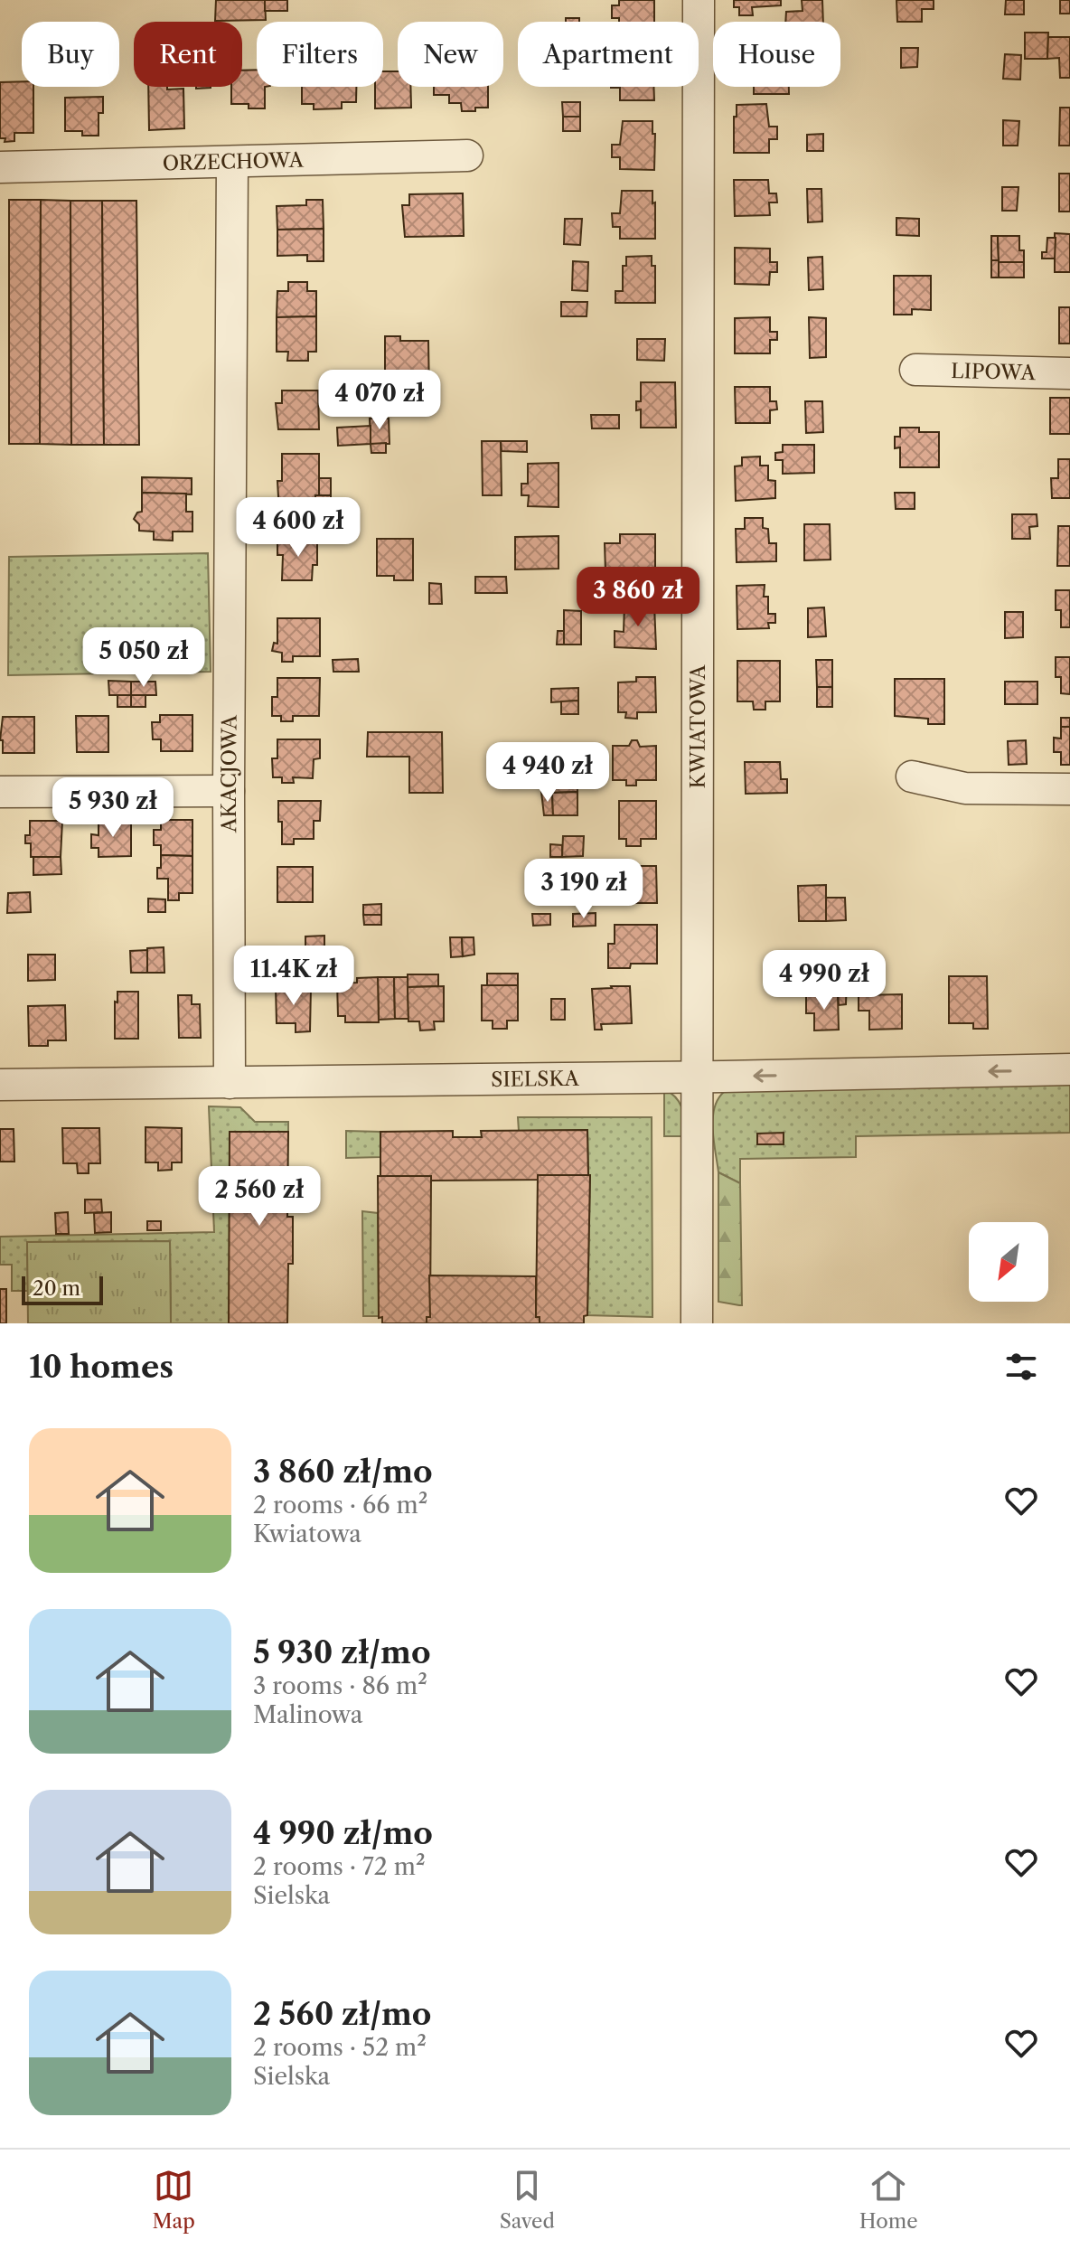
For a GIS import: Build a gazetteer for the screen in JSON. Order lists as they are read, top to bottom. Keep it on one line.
{"streets":{"street":["ORZECHOWA","LIPOWA","KWIATOWA","AKACJOWA","SIELSKA"]},"crossings":[["ORZECHOWA","AKACJOWA"],["KWIATOWA","SIELSKA"],["AKACJOWA","SIELSKA"]],"scale_bar":"20 m","north":"bottom left","page":{"chip":["Buy","Rent","Filters","New","Apartment","House"],"price":["4 070 zł","4 600 zł","3 860 zł","5 050 zł","4 940 zł","5 930 zł","3 190 zł","11.4K zł","4 990 zł","2 560 zł"],"scale":"20 m","heading":"10 homes","list":[{"name":"3 860 zł/mo","note":"2 rooms · 66 m² · Kwiatowa"},{"name":"5 930 zł/mo","note":"3 rooms · 86 m² · Malinowa"},{"name":"4 990 zł/mo","note":"2 rooms · 72 m² · Sielska"},{"name":"2 560 zł/mo","note":"2 rooms · 52 m² · Sielska"}],"tabs":["Map","Saved","Home"]}}
